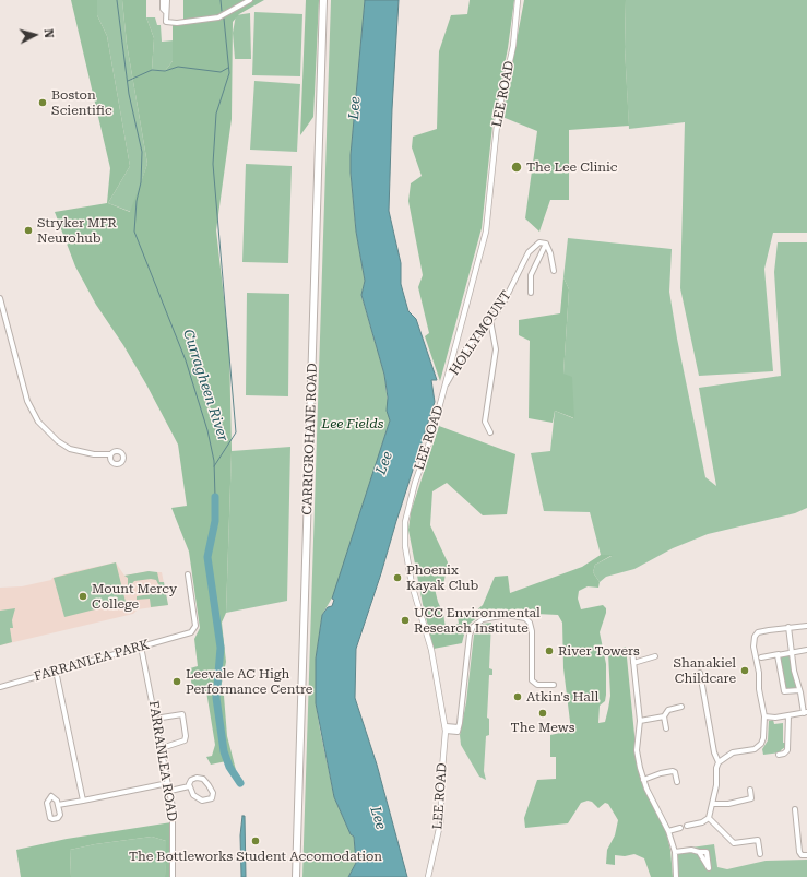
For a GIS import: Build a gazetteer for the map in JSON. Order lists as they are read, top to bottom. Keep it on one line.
{"streets":{"highway":["CARRIGROHANE ROAD"],"street":["LEE ROAD","HOLLYMOUNT","FARRANLEA PARK","FARRANLEA ROAD"]},"crossings":[["LEE ROAD","HOLLYMOUNT"],["FARRANLEA PARK","FARRANLEA ROAD"]],"water":["Lee","Curragheen River"],"parks":["Lee Fields"],"places":["Boston Scientific","The Lee Clinic","Stryker MFR Neurohub","Phoenix Kayak Club","Mount Mercy College","UCC Environmental Research Institute","River Towers","Shanakiel Childcare","Leevale AC High Performance Centre","Atkin's Hall","The Mews","The Bottleworks Student Accomodation"],"north":"right"}
